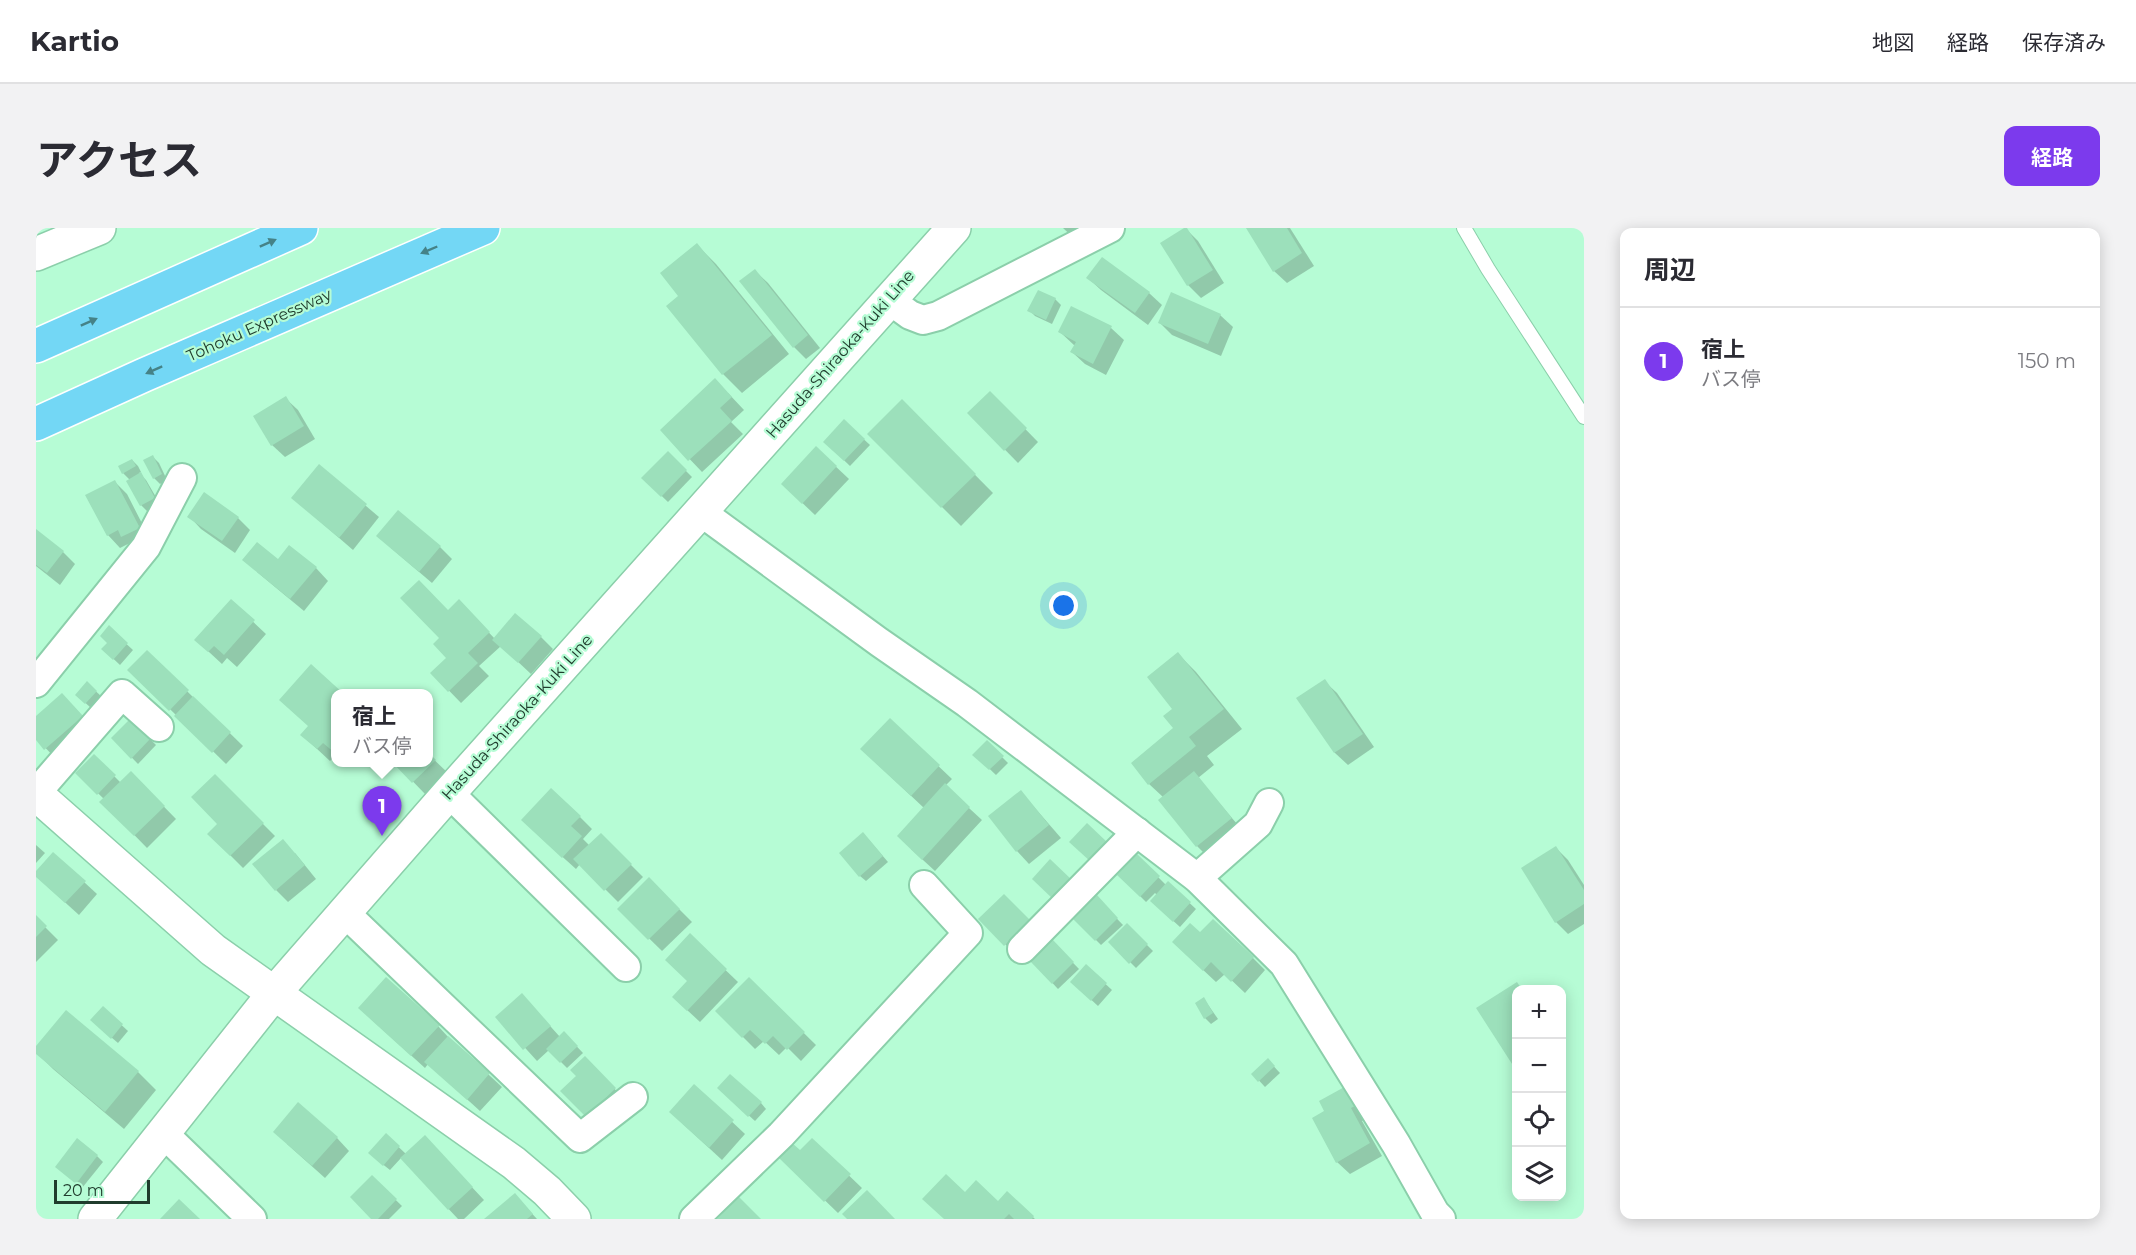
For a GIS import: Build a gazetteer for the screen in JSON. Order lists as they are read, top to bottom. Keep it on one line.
{"streets":{"highway":["Tohoku Expressway"],"main road":["Hasuda-Shiraoka-Kuki Line"]},"scale_bar":"20 m","page":{"header":"Kartio","nav":["地図","経路","保存済み"],"title":"アクセス","buttons":"経路","heading":"周辺","list":[{"mark":"1","name":"宿上","note":"バス停","value":"150 m"}],"popup":["宿上","バス停"],"pins":"1","map_buttons":["+","−"],"scale":"20 m"}}
